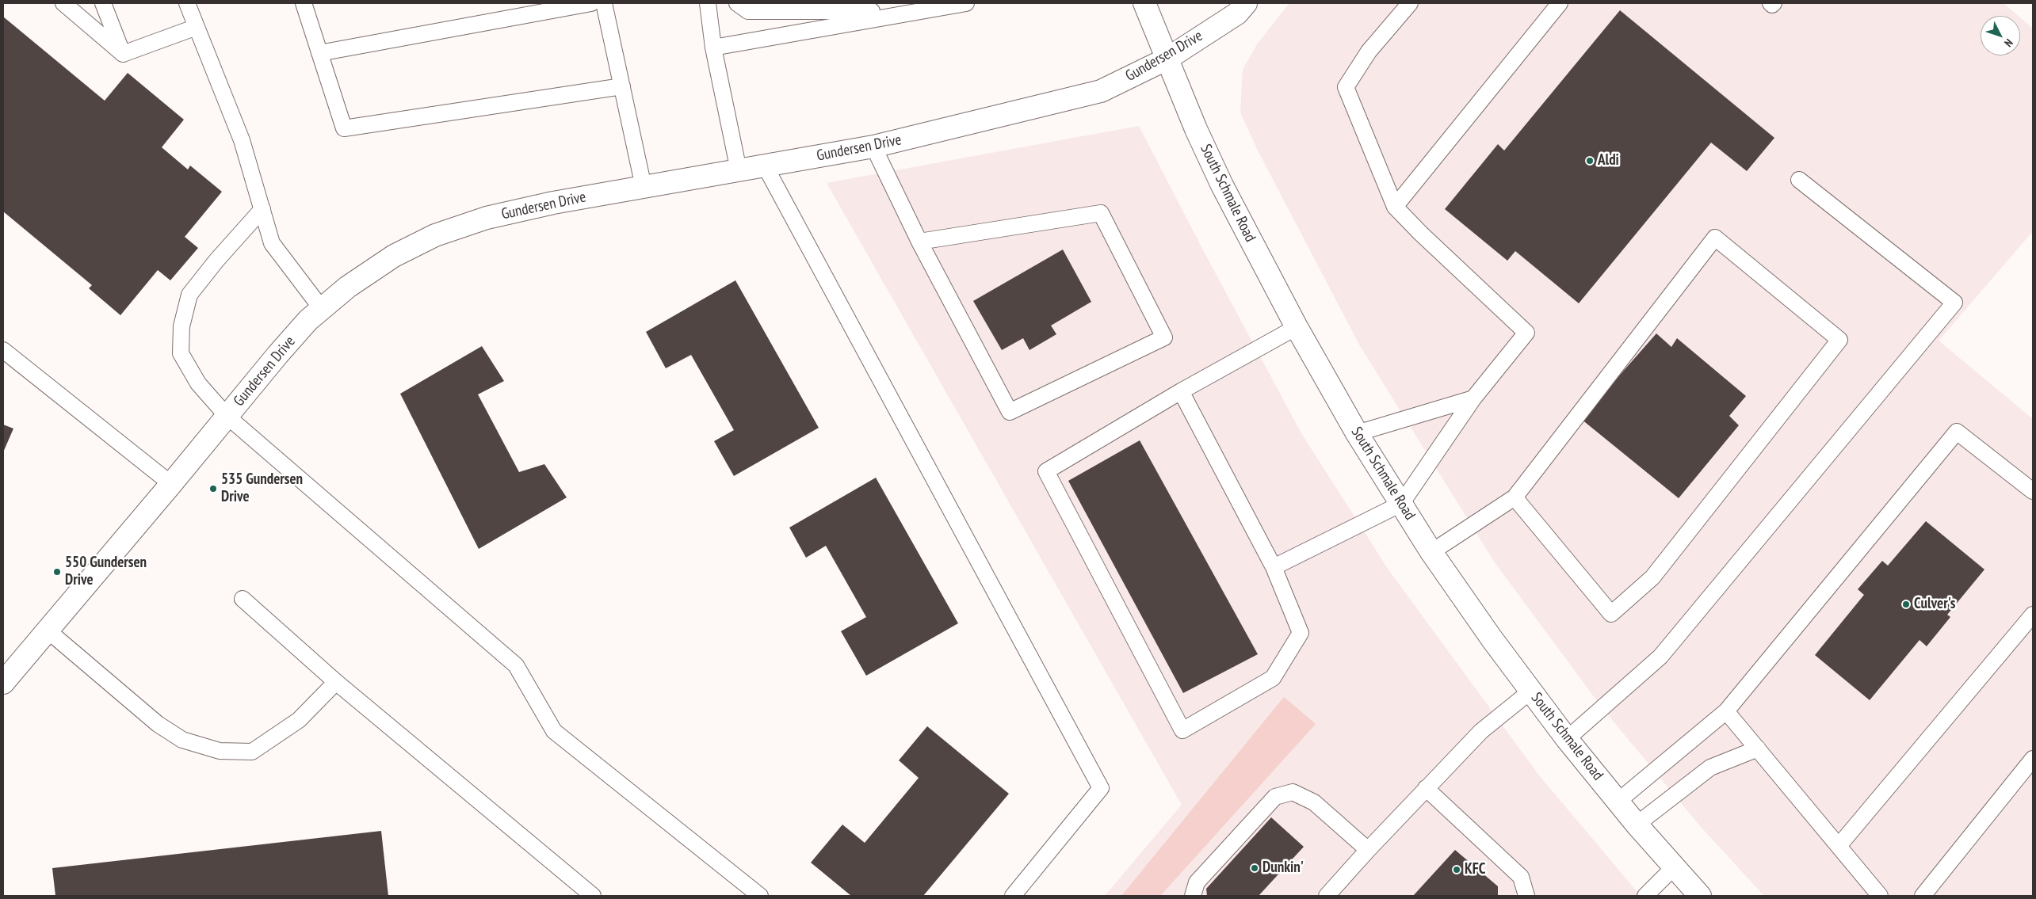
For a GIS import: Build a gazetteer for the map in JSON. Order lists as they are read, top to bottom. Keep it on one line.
{"streets":{"street":["Gundersen Drive","South Schmale Road"]},"crossings":[["Gundersen Drive","South Schmale Road"]],"places":["Aldi","535 Gundersen Drive","550 Gundersen Drive","Culver's","Dunkin'","KFC"],"north":"bottom right"}
